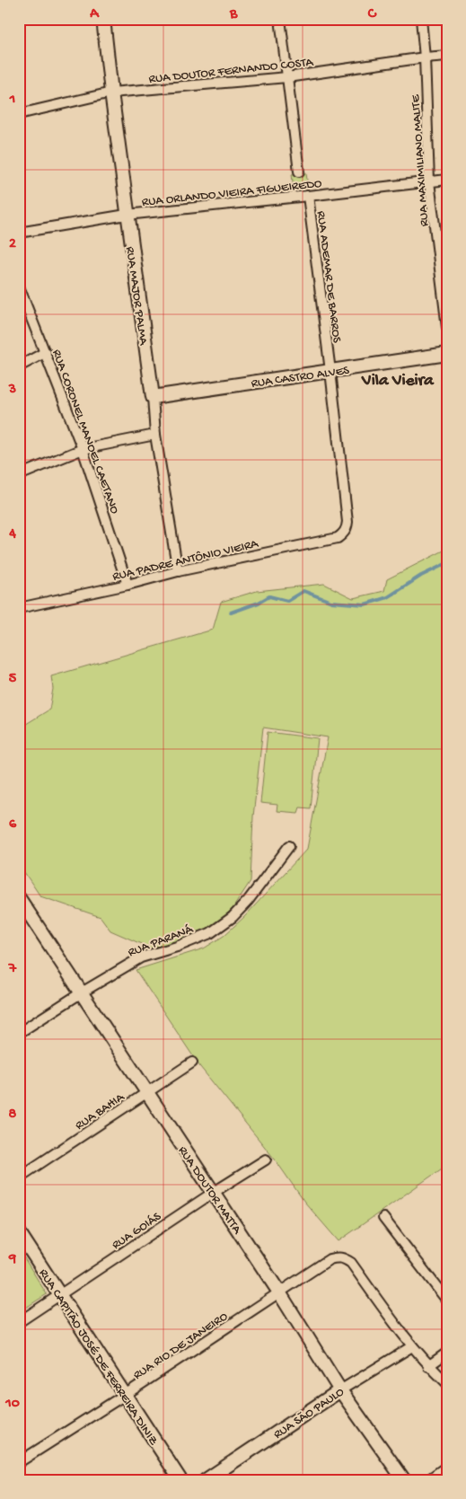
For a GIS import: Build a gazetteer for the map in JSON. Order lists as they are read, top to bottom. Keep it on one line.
{"streets":{"street":["RUA DOUTOR FERNANDO COSTA","RUA MAXIMILIANO MALITE","RUA ORLANDO VIEIRA FIGUEIREDO","RUA ADEMAR DE BARROS","RUA MAJOR PALMA","RUA CASTRO ALVES","RUA CORONEL MANOEL CAETANO","RUA PADRE ANTÔNIO VIEIRA","RUA PARANÁ","RUA BAHIA","RUA DOUTOR MATTA","RUA GOIÁS","RUA RIO DE JANEIRO","RUA CAPITÃO JOSÉ DE FERREIRA DINIZ","RUA SÃO PAULO"]},"crossings":[["RUA DOUTOR FERNANDO COSTA","RUA MAXIMILIANO MALITE"],["RUA DOUTOR FERNANDO COSTA","RUA MAJOR PALMA"],["RUA MAXIMILIANO MALITE","RUA ORLANDO VIEIRA FIGUEIREDO"],["RUA ORLANDO VIEIRA FIGUEIREDO","RUA ADEMAR DE BARROS"],["RUA ORLANDO VIEIRA FIGUEIREDO","RUA MAJOR PALMA"],["RUA ADEMAR DE BARROS","RUA CASTRO ALVES"],["RUA ADEMAR DE BARROS","RUA PADRE ANTÔNIO VIEIRA"],["RUA MAJOR PALMA","RUA CASTRO ALVES"],["RUA MAJOR PALMA","RUA PADRE ANTÔNIO VIEIRA"],["RUA CORONEL MANOEL CAETANO","RUA PADRE ANTÔNIO VIEIRA"],["RUA PARANÁ","RUA DOUTOR MATTA"],["RUA BAHIA","RUA DOUTOR MATTA"],["RUA DOUTOR MATTA","RUA GOIÁS"],["RUA DOUTOR MATTA","RUA RIO DE JANEIRO"],["RUA DOUTOR MATTA","RUA SÃO PAULO"],["RUA GOIÁS","RUA CAPITÃO JOSÉ DE FERREIRA DINIZ"],["RUA RIO DE JANEIRO","RUA CAPITÃO JOSÉ DE FERREIRA DINIZ"],["RUA RIO DE JANEIRO","RUA SÃO PAULO"]],"districts":["Vila Vieira"],"grid":{"columns":["A","B","C"],"rows":["1","2","3","4","5","6","7","8","9","10"]}}
